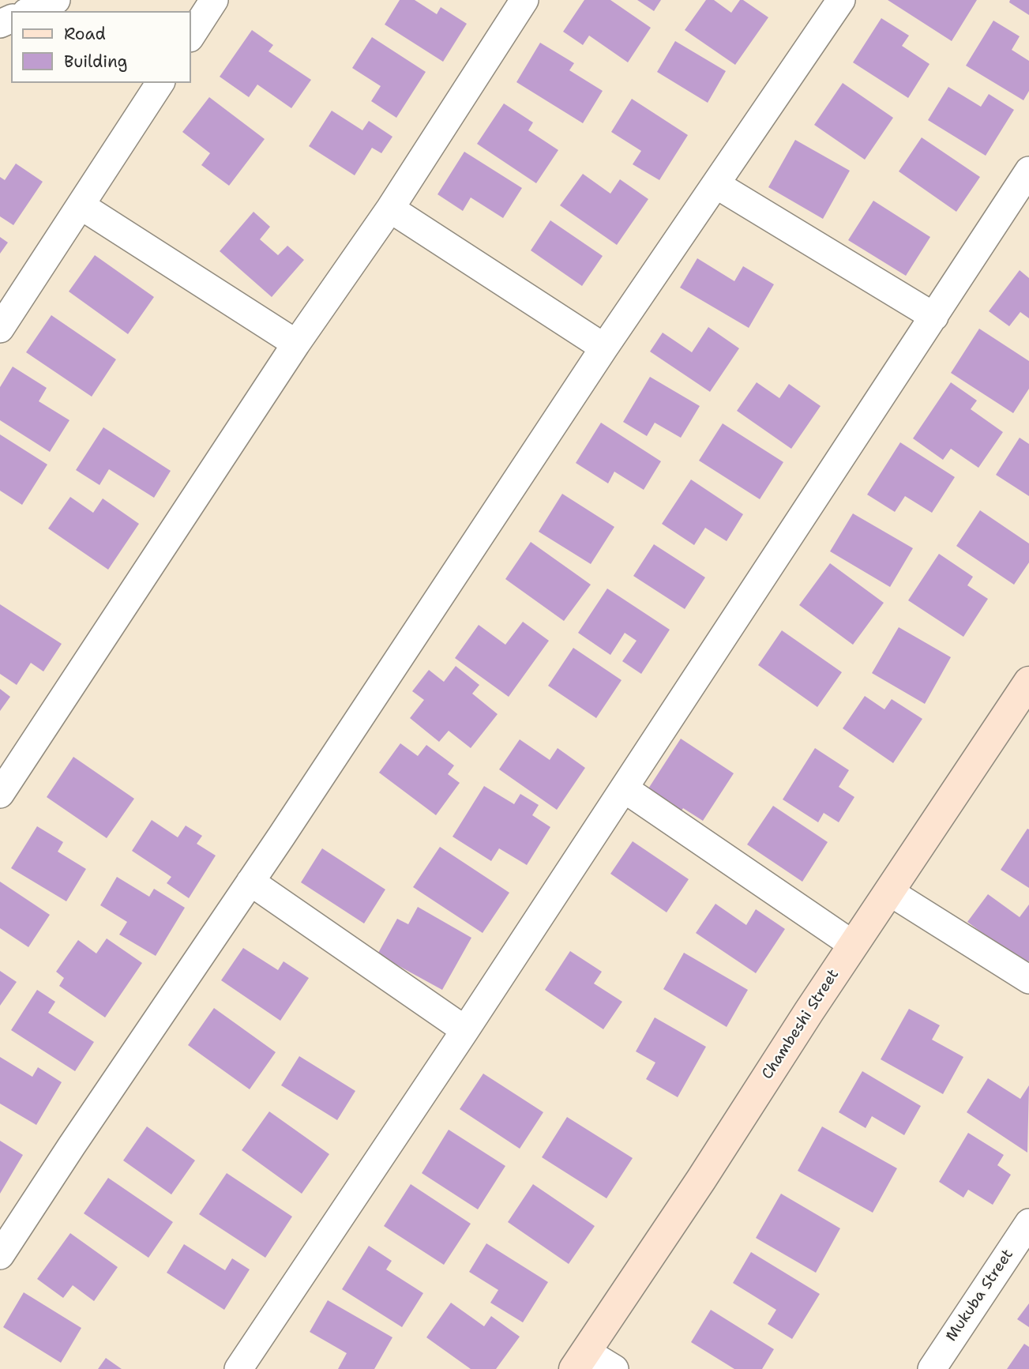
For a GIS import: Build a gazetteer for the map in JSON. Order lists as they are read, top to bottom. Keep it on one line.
{"streets":{"street":["Chambeshi Street","Mukuba Street"]},"legend":["Road","Building"]}
